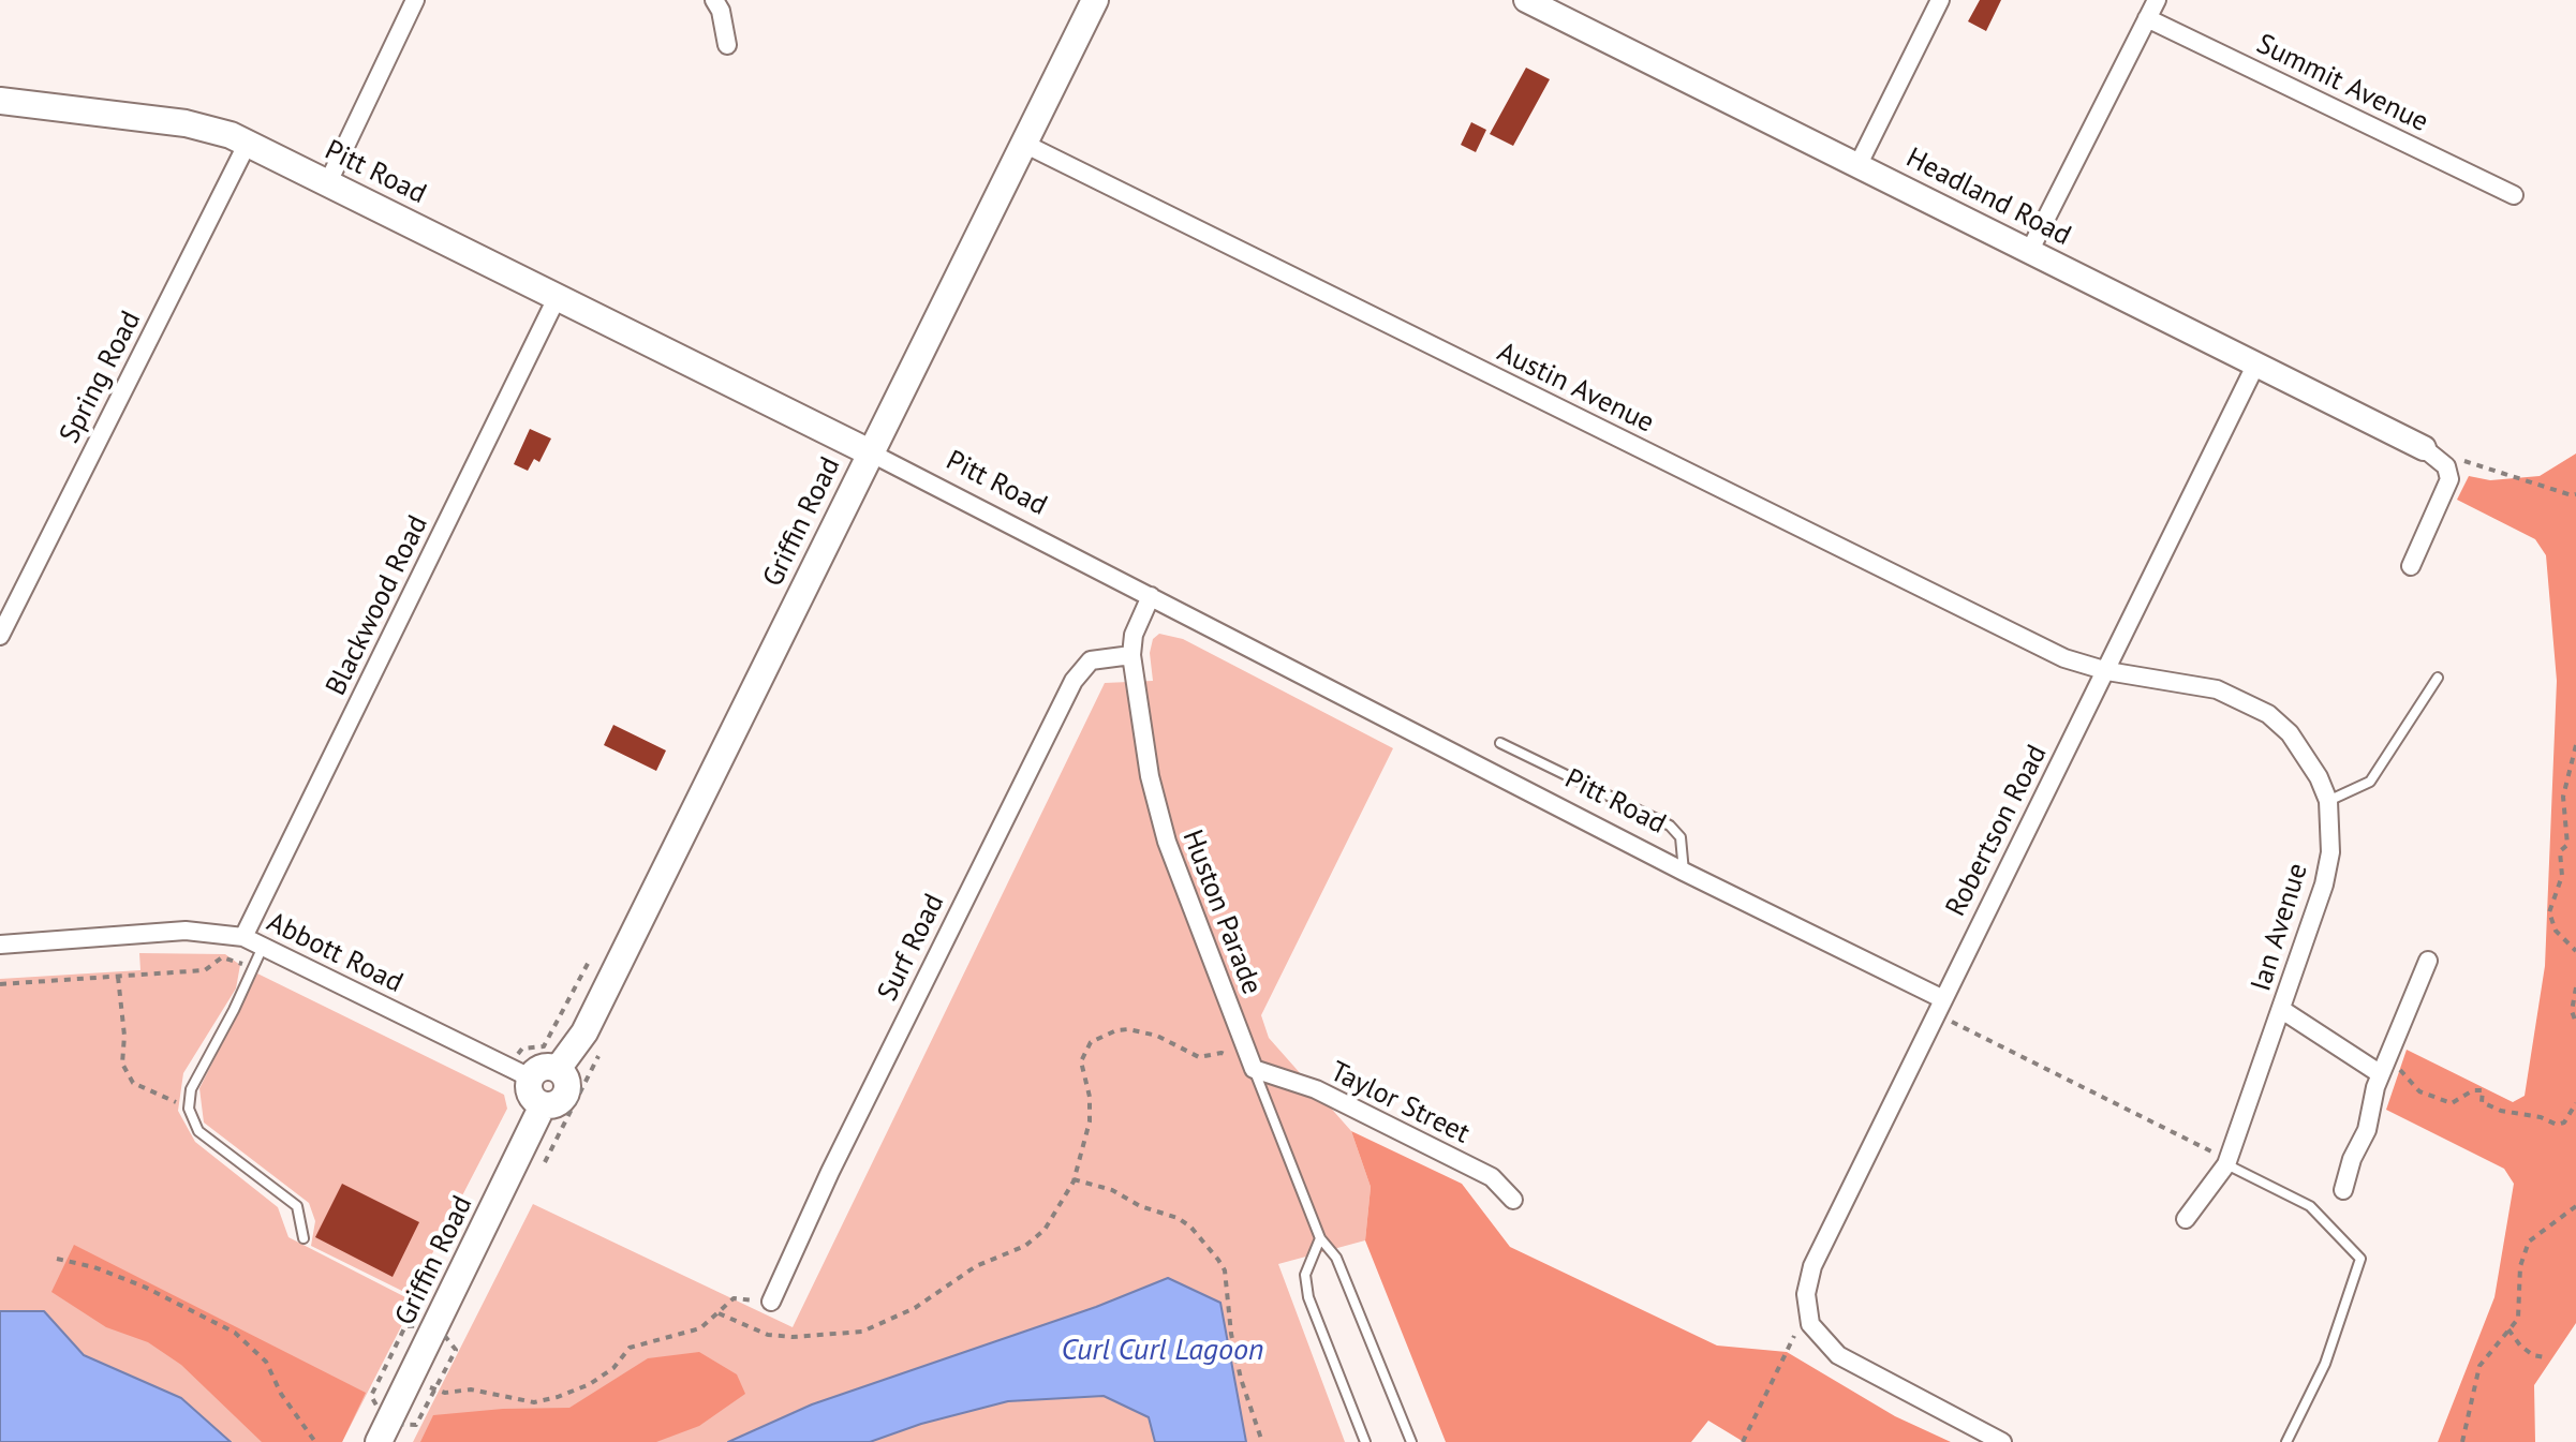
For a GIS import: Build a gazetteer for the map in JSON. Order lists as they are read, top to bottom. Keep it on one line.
{"streets":{"main road":["Pitt Road","Griffin Road"],"street":["Summit Avenue","Headland Road","Spring Road","Austin Avenue","Blackwood Road","Robertson Road","Huston Parade","Ian Avenue","Surf Road","Abbott Road","Taylor Street"]},"crossings":[["Pitt Road","Spring Road"],["Pitt Road","Griffin Road"],["Pitt Road","Blackwood Road"],["Pitt Road","Robertson Road"],["Pitt Road","Huston Parade"],["Headland Road","Robertson Road"],["Austin Avenue","Griffin Road"],["Austin Avenue","Robertson Road"],["Austin Avenue","Ian Avenue"],["Griffin Road","Abbott Road"],["Blackwood Road","Abbott Road"],["Robertson Road","Ian Avenue"],["Huston Parade","Surf Road"],["Huston Parade","Taylor Street"]],"water":["Curl Curl Lagoon"]}
